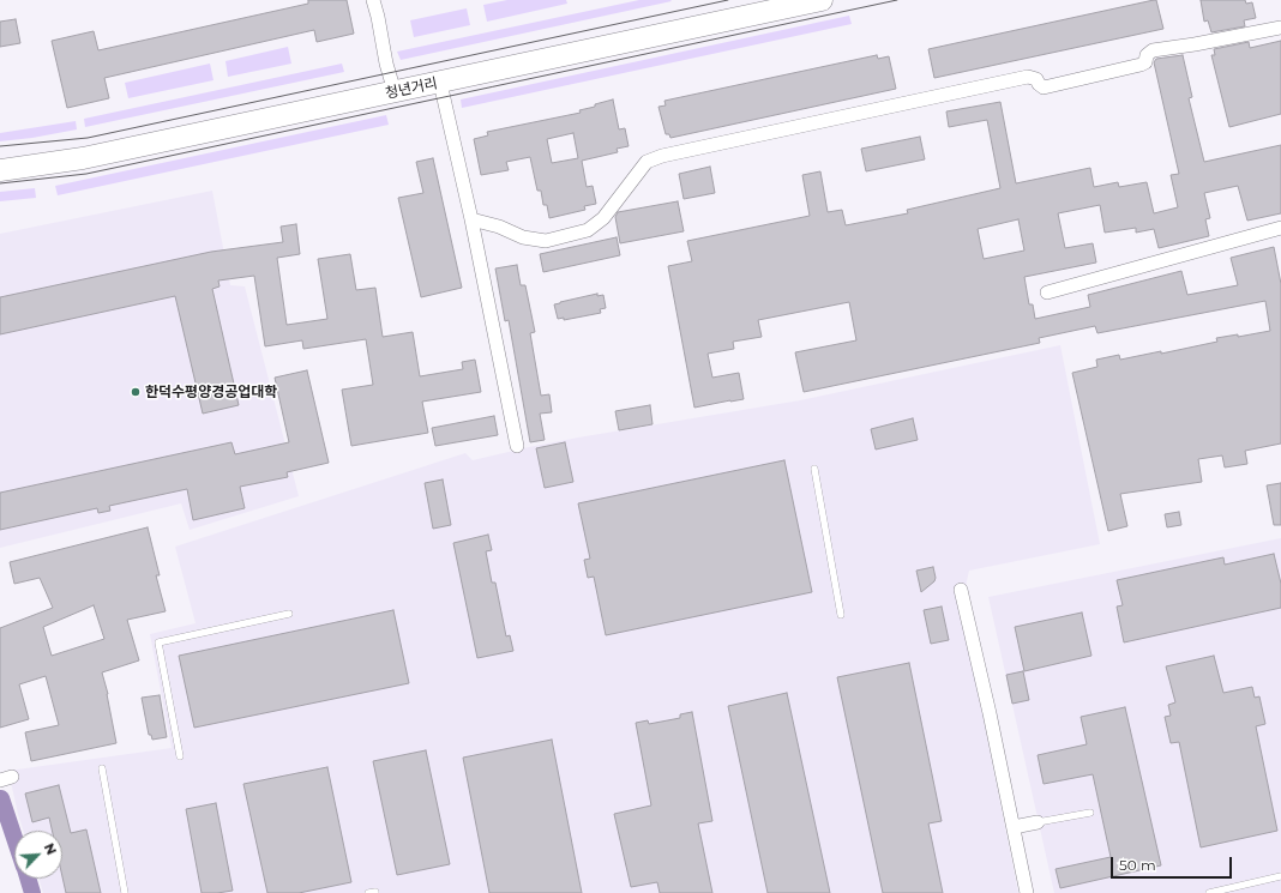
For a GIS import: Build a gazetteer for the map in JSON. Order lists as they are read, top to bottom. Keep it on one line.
{"streets":{"main road":["청년거리"]},"places":["한덕수평양경공업대학"],"scale_bar":"50 m","north":"top right"}
